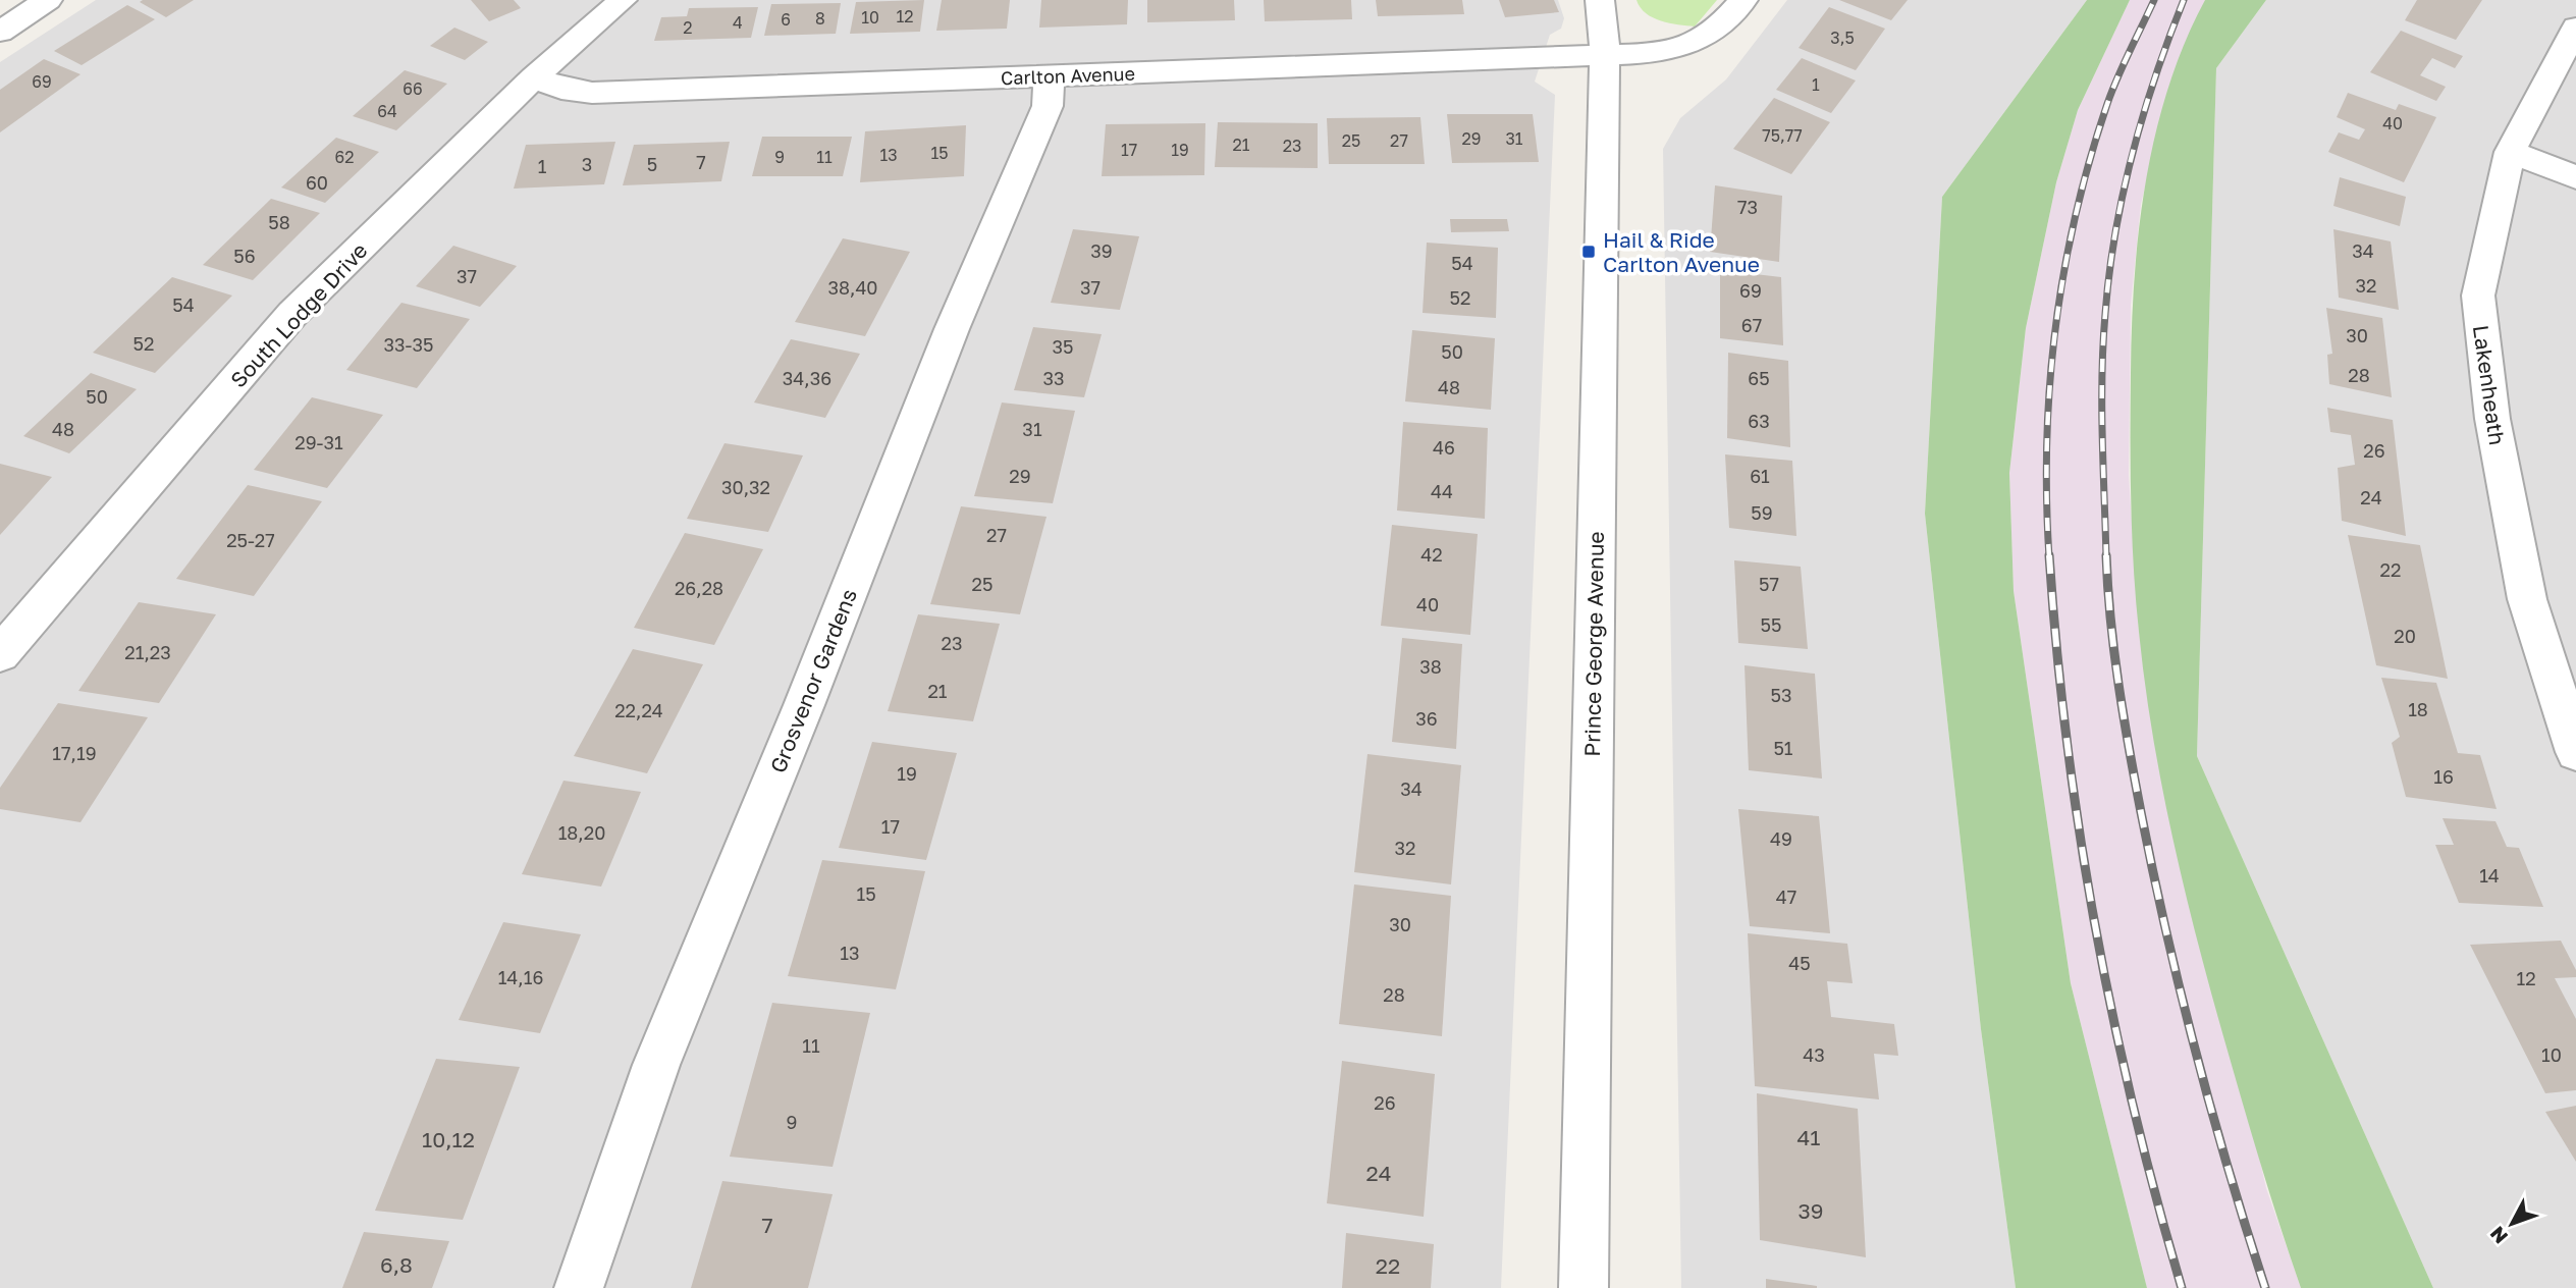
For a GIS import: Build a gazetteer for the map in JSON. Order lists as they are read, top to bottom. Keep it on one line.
{"streets":{"street":["Carlton Avenue","South Lodge Drive","Lakenheath","Prince George Avenue","Grosvenor Gardens"]},"crossings":[["Carlton Avenue","South Lodge Drive"],["Carlton Avenue","Prince George Avenue"],["Carlton Avenue","Grosvenor Gardens"]],"places":{"transit":["Hail & Ride Carlton Avenue"]},"house_numbers":["12","10","8","6","4","2","3,5","69","1","66","64","40","75,77","29","31","25","27","21","23","17","19","15","13","62","9","11","7","3","5","1","60","73","58","39","34","56","54","37","32","38,40","37","69","52","54","67","30","52","33-35","35","50","28","34,36","33","65","48","50","63","48","31","29-31","46","26","29","61","30,32","44","24","59","27","25-27","42","22","25","57","26,28","40","55","20","23","21,23","38","21","53","18","22,24","36","51","17,19","19","16","34","17","18,20","49","32","14","15","47","30","13","45","14,16","12","28","11","43","10","26","9","41","10,12","24","39","7","6,8","22"],"north":"bottom left"}
